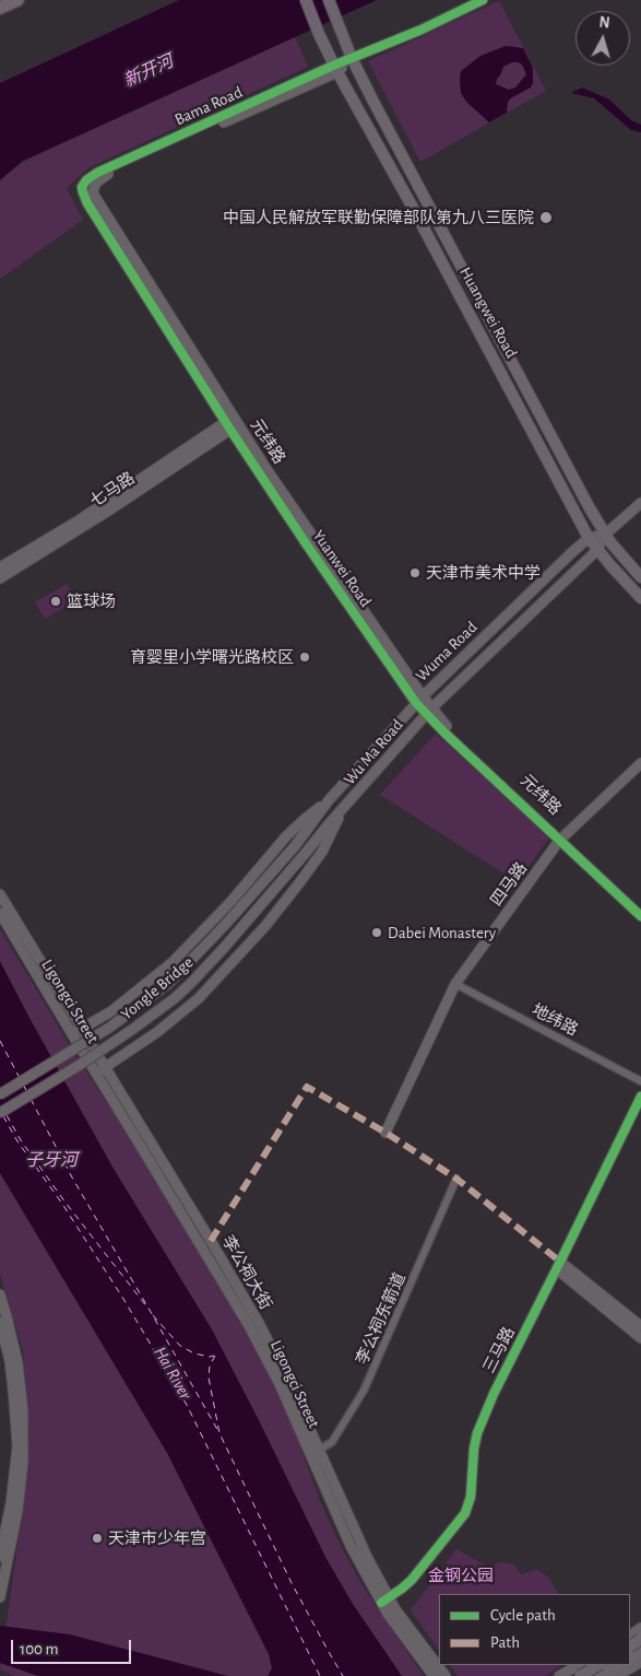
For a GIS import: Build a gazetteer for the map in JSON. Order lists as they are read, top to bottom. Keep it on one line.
{"streets":{"main road":["Bama Road","Huangwei Road","元纬路","七马路","Yuanwei Road","Wuma Road","Wu Ma Road","四马路","Yongle Bridge","Ligongci Street","李公祠大街","三马路"],"street":["地纬路","李公祠东箭道"]},"crossings":[["Bama Road","Huangwei Road"],["Bama Road","元纬路"],["Bama Road","Yuanwei Road"],["Huangwei Road","Wuma Road"],["Huangwei Road","Wu Ma Road"],["元纬路","七马路"],["元纬路","Yuanwei Road"],["元纬路","四马路"],["七马路","Yuanwei Road"],["Yuanwei Road","Wuma Road"],["Yuanwei Road","Wu Ma Road"],["Yuanwei Road","四马路"],["Wuma Road","Yongle Bridge"],["Wu Ma Road","Yongle Bridge"],["四马路","地纬路"],["Ligongci Street","李公祠大街"],["Ligongci Street","李公祠东箭道"],["李公祠大街","李公祠东箭道"],["李公祠大街","三马路"]],"water":["新开河","子牙河","Hai River"],"parks":["金钢公园"],"places":["中国人民解放军联勤保障部队第九八三医院","天津市美术中学","篮球场","育婴里小学曙光路校区","Dabei Monastery","天津市少年宫"],"legend":["Cycle path","Path"],"scale_bar":"100 m","north":"top"}
